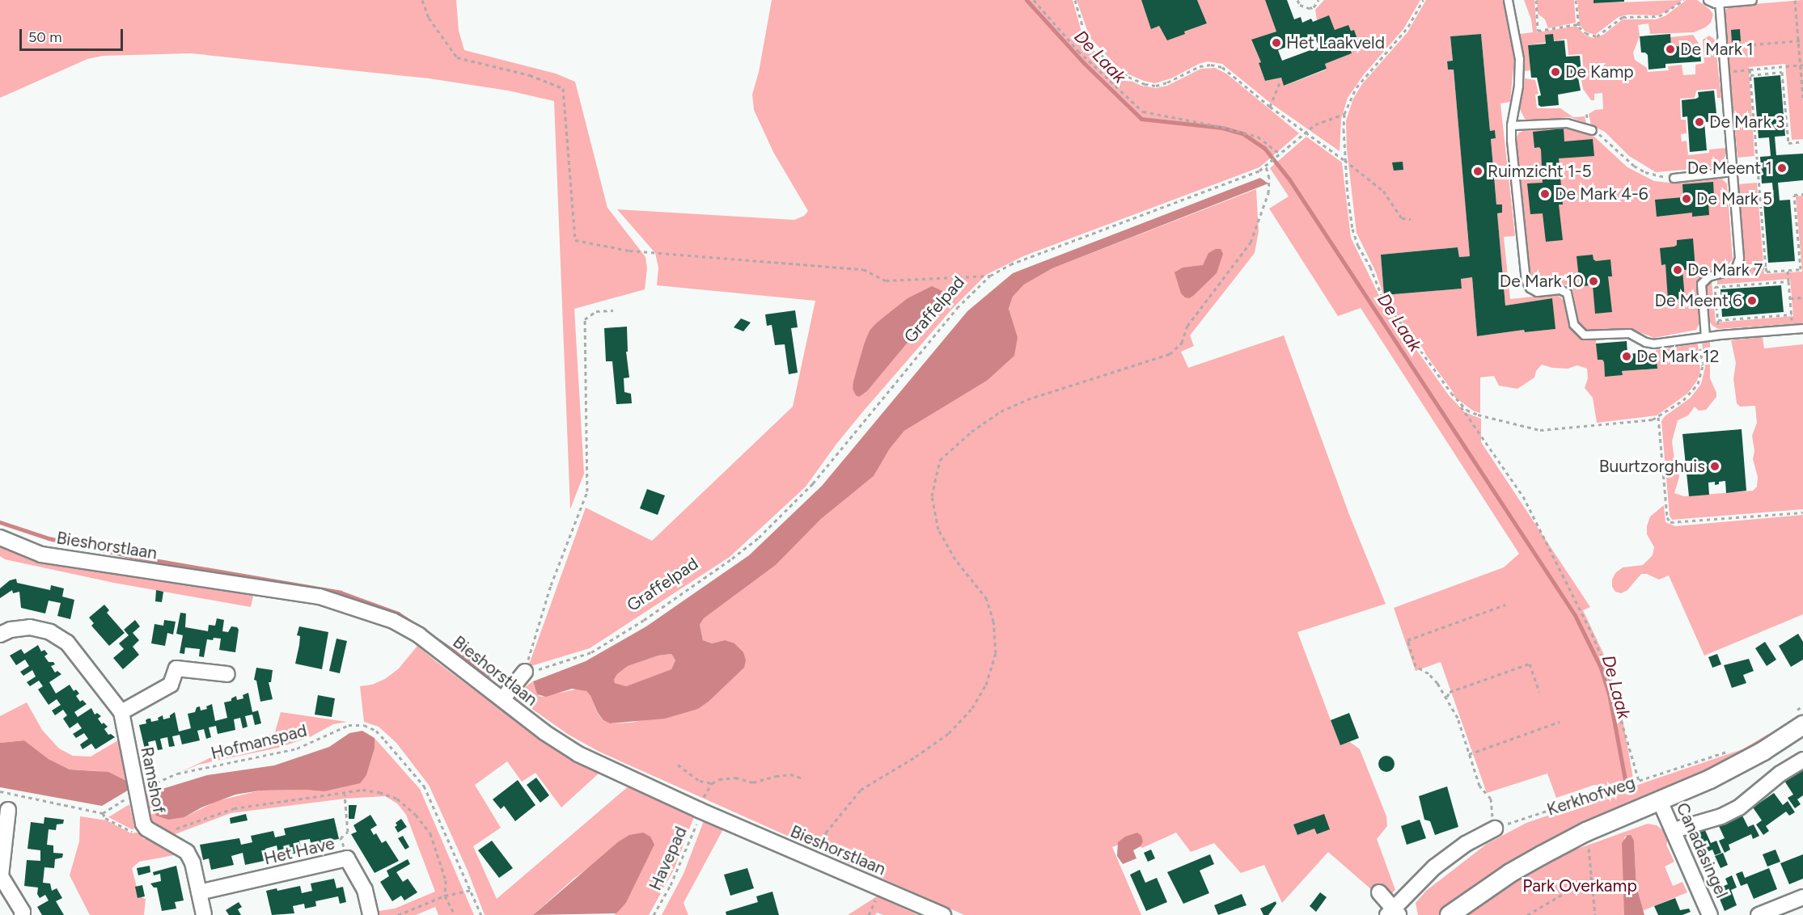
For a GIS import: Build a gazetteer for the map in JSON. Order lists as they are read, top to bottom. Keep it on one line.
{"streets":{"street":["Bieshorstlaan","Ramshof","Kerkhofweg","Canadasingel","Het Have"],"path":["Graffelpad","Hofmanspad","Havepad"]},"crossings":[["Bieshorstlaan","Havepad"],["Hofmanspad","Ramshof"],["Ramshof","Het Have"],["Kerkhofweg","Canadasingel"]],"water":["De Laak"],"parks":["Park Overkamp"],"places":["Het Laakveld","De Mark 1","De Kamp","De Mark 3","De Meent 1","Ruimzicht 1-5","De Mark 4-6","De Mark 5","De Mark 7","De Mark 10","De Meent 6","De Mark 12","Buurtzorghuis"],"scale_bar":"50 m"}
